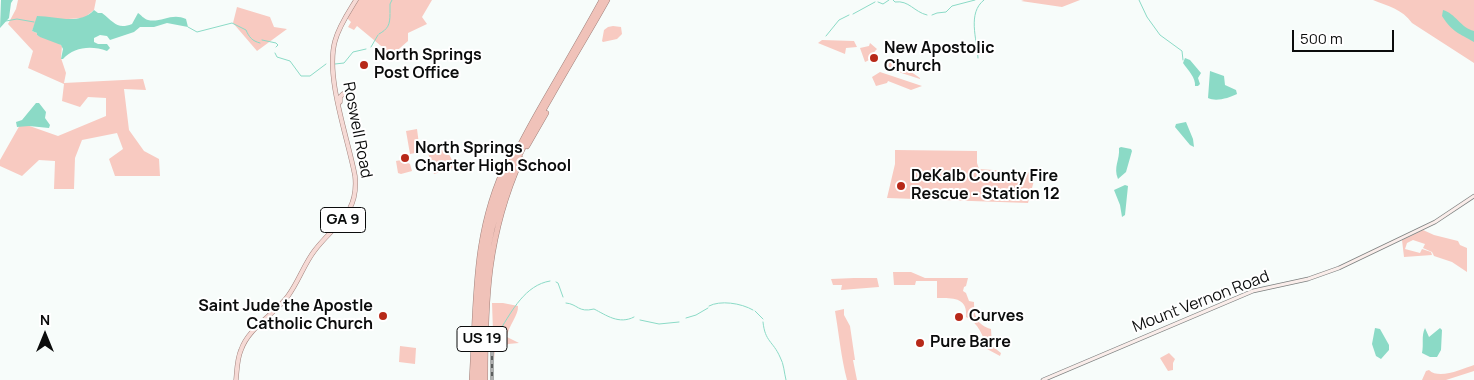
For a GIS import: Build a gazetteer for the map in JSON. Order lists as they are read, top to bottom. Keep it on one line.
{"streets":{"highway":["US 19"],"main road":["Roswell Road","GA 9","Mount Vernon Road"]},"places":["New Apostolic Church","North Springs Post Office","North Springs Charter High School","DeKalb County Fire Rescue - Station 12","Saint Jude the Apostle Catholic Church","Curves","Pure Barre"],"scale_bar":"500 m","north":"top"}
